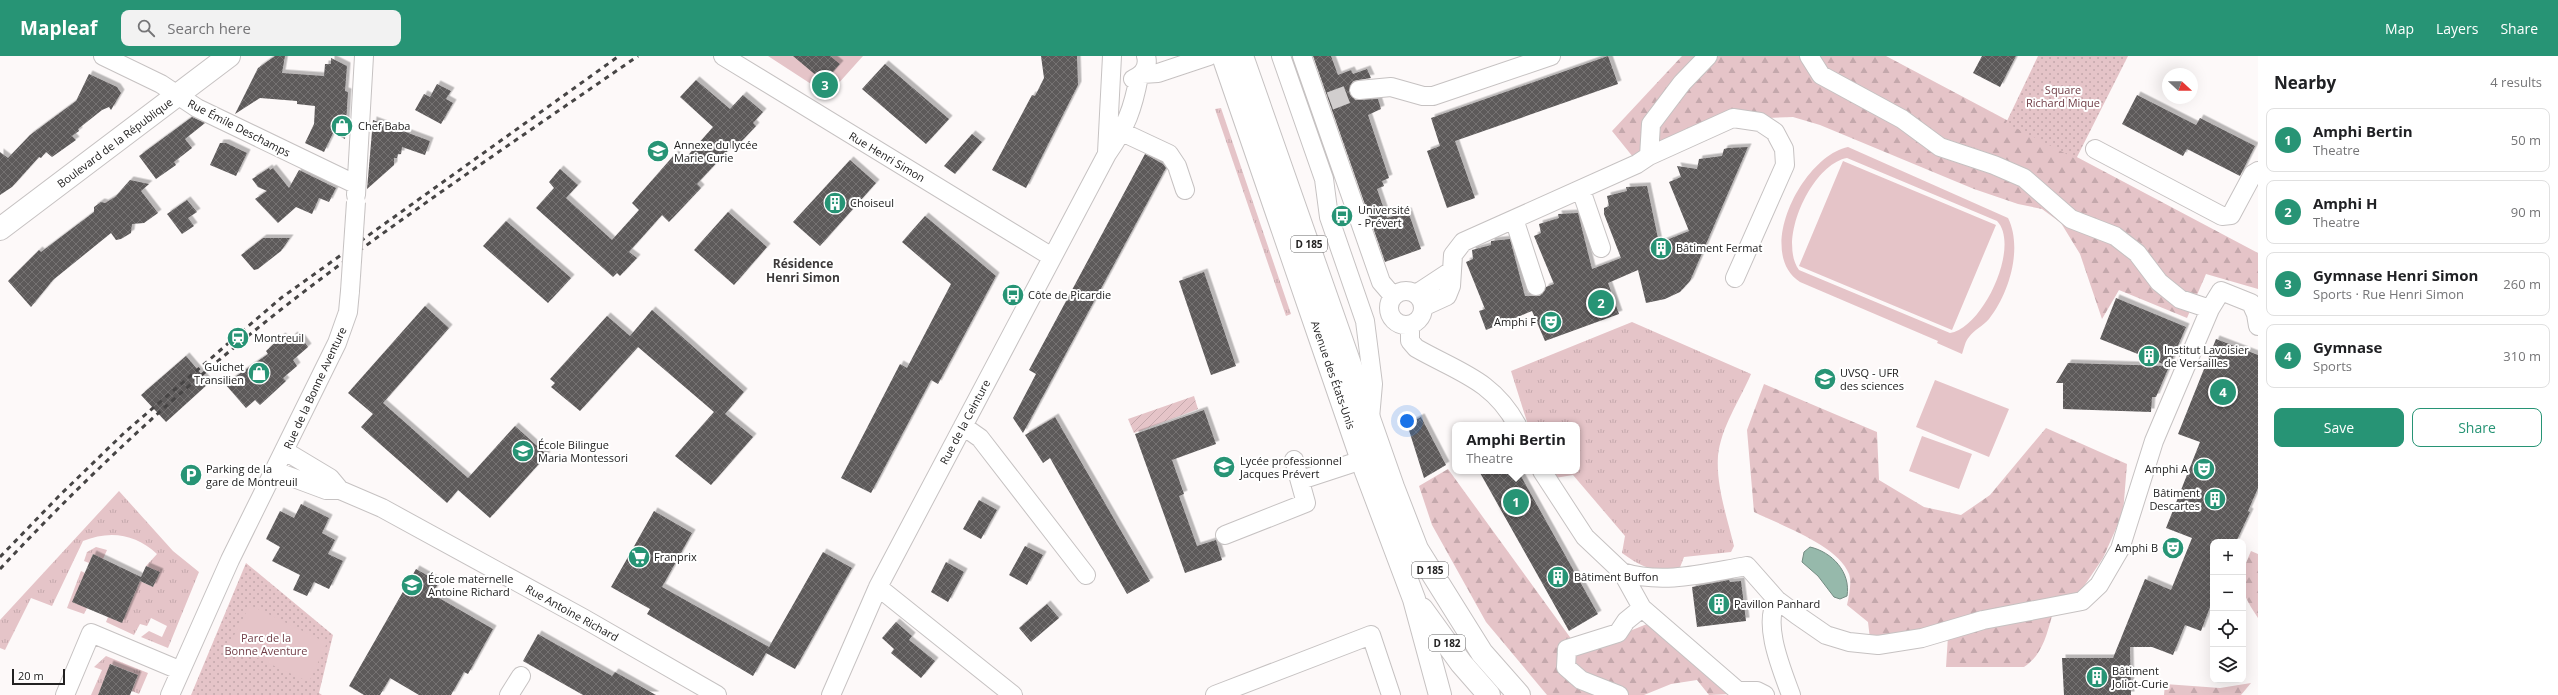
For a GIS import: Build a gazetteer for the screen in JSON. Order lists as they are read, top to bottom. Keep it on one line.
{"streets":{"main road":["Boulevard de la République","D 185","Avenue des États-Unis","D 182"],"street":["Rue Émile Deschamps","Rue Henri Simon","Rue de la Bonne Aventure","Rue de la Ceinture","Rue Antoine Richard"]},"crossings":[["Rue Émile Deschamps","Boulevard de la République"],["Rue Émile Deschamps","Rue de la Bonne Aventure"],["Rue Henri Simon","Rue de la Ceinture"],["Avenue des États-Unis","D 182"],["Rue de la Bonne Aventure","Rue Antoine Richard"]],"districts":["Résidence Henri Simon"],"parks":["Square Richard Mique","Parc de la Bonne Aventure"],"places":{"shop":["Chef Baba","Guichet Transilien"],"school or university":["Annexe du lycée Marie Curie","UVSQ - UFR des sciences","École Bilingue Maria Montessori","Lycée professionnel Jacques Prévert","École maternelle Antoine Richard"],"building":["Choiseul","Bâtiment Fermat","Institut Lavoisier de Versailles","Bâtiment Descartes","Bâtiment Buffon","Pavillon Panhard","Bâtiment Joliot-Curie"],"bus stop":["Université - Prévert","Côte de Picardie"],"theatre":["Amphi F","Amphi A","Amphi B"],"station":["Montreuil"],"parking":["Parking de la gare de Montreuil"],"supermarket":["Franprix"]},"scale_bar":"20 m","north":"right","page":{"header":"Mapleaf","search":"Search here","nav":["Map","Layers","Share"],"heading":["Nearby","4 results"],"pins":["3","2","4","1"],"list":[{"mark":"1","name":"Amphi Bertin","note":"Theatre","value":"50 m"},{"mark":"2","name":"Amphi H","note":"Theatre","value":"90 m"},{"mark":"3","name":"Gymnase Henri Simon","note":"Sports · Rue Henri Simon","value":"260 m"},{"mark":"4","name":"Gymnase","note":"Sports","value":"310 m"}],"buttons":["Save","Share"],"popup":["Amphi Bertin","Theatre"],"map_buttons":["+","−"],"scale":"20 m"}}
